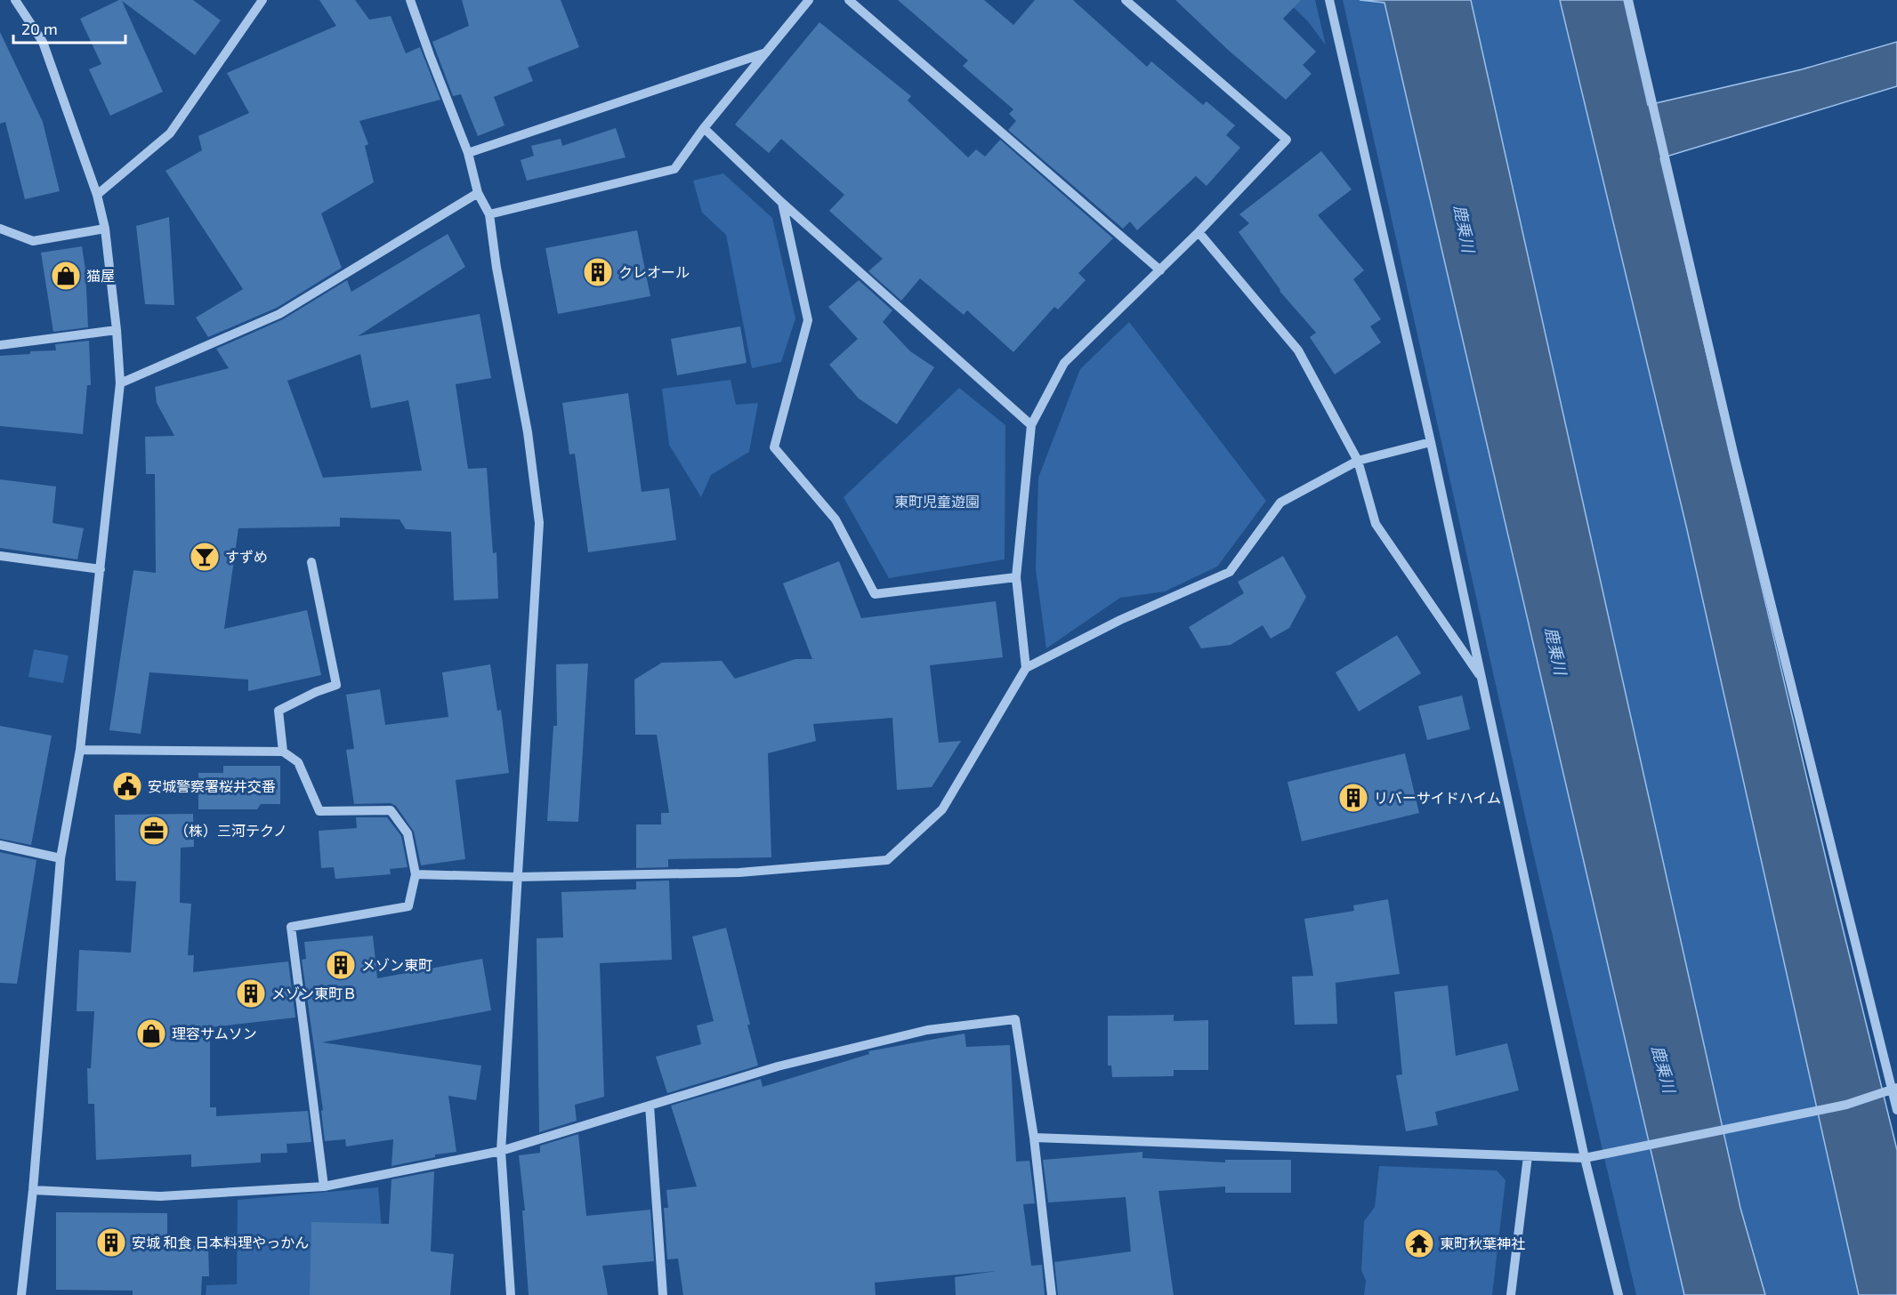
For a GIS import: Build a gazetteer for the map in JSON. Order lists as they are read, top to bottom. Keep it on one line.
{"water":["鹿乗川"],"parks":["東町児童遊園"],"places":{"building":["クレオール","リバーサイドハイム","メゾン東町","メゾン東町Ｂ","安城 和食 日本料理やっかん"],"shop":["猫屋","理容サムソン"],"bar":["すずめ"],"public building":["安城警察署桜井交番"],"office":["（株）三河テクノ"],"temple":["東町秋葉神社"]},"scale_bar":"20 m"}
